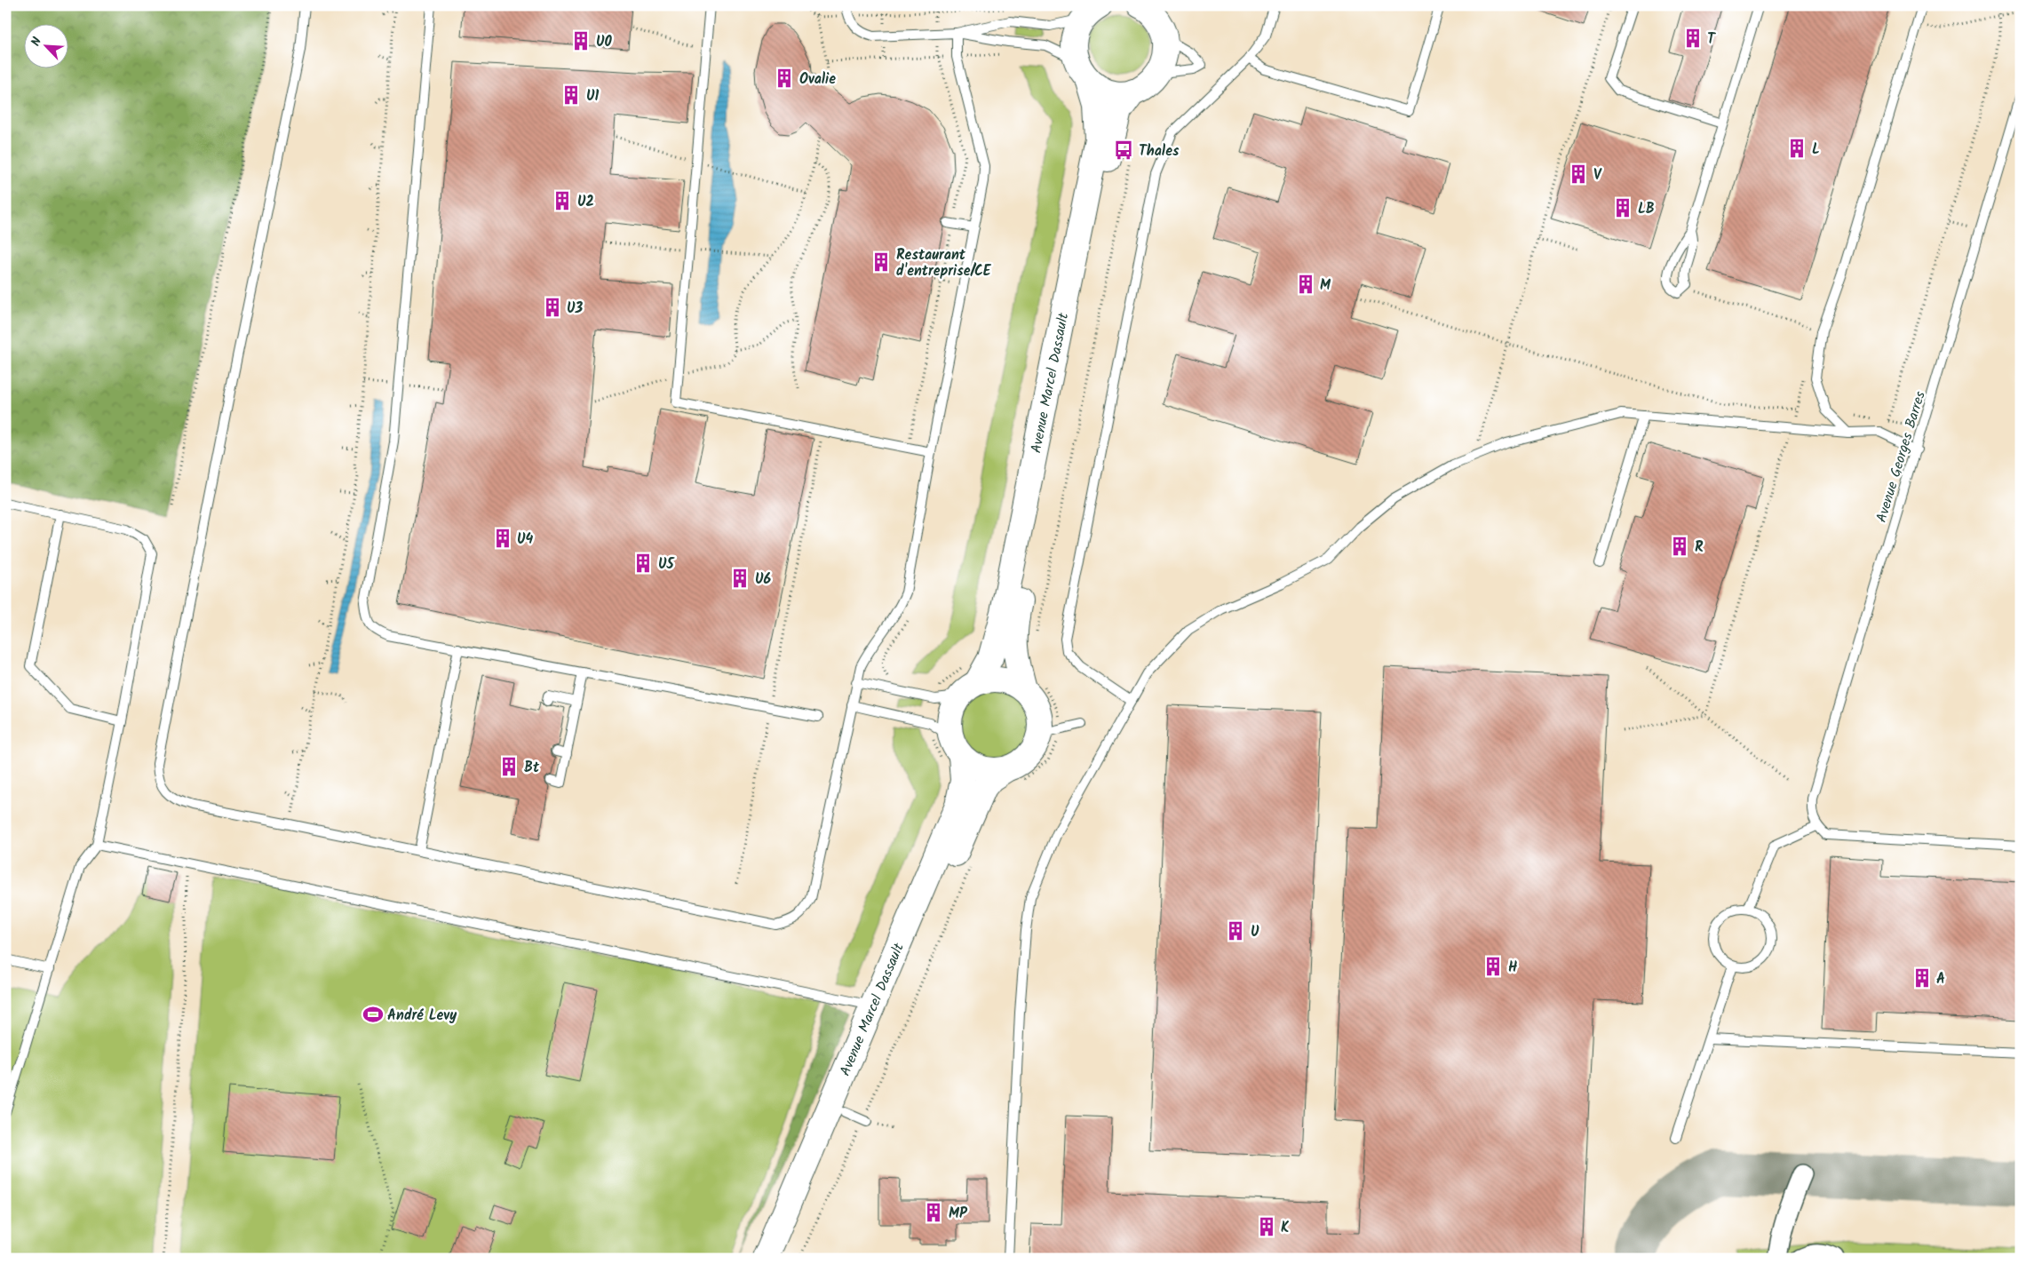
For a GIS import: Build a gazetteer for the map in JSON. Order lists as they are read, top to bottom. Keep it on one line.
{"streets":{"main road":["Avenue Marcel Dassault"],"lane":["Avenue Georges Barres"]},"places":{"building":["T","U0","Ovalie","U1","L","V","U2","LB","Restaurant d'entreprise/CE","M","U3","U4","R","U5","U6","Bt","U","H","A","MP","K"],"bus stop":["Thales"],"sports":["André Levy"]},"north":"top left"}
